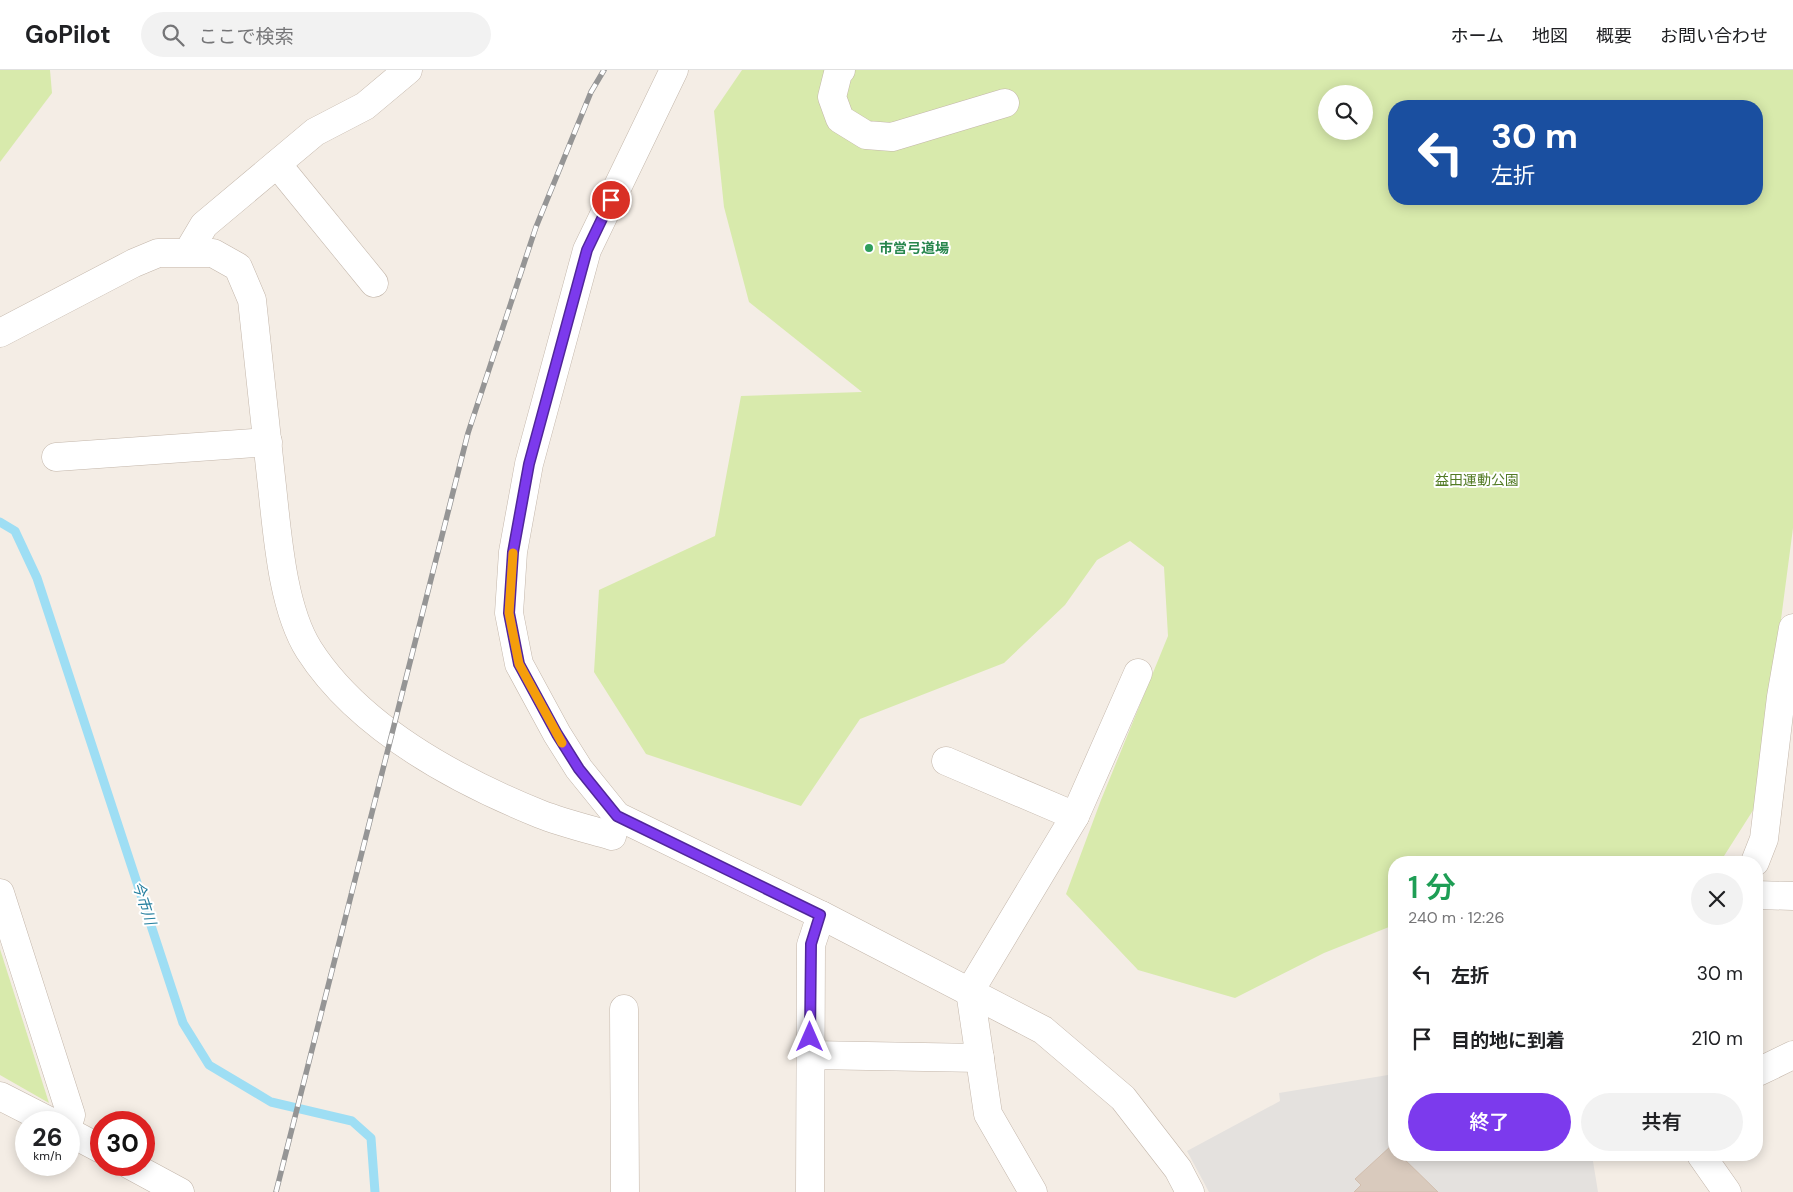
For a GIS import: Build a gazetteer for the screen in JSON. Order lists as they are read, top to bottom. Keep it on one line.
{"water":["今市川"],"parks":["益田運動公園"],"places":["市営弓道場"],"page":{"header":"GoPilot","search":"ここで検索","nav":["ホーム","地図","概要","お問い合わせ"],"turn":["30 m","左折"],"heading":["1 分","240 m · 12:26"],"list":[{"name":"左折","value":"30 m"},{"name":"目的地に到着","value":"210 m"}],"buttons":["終了","共有"],"speed":"26 km/h","limit":"30"}}
